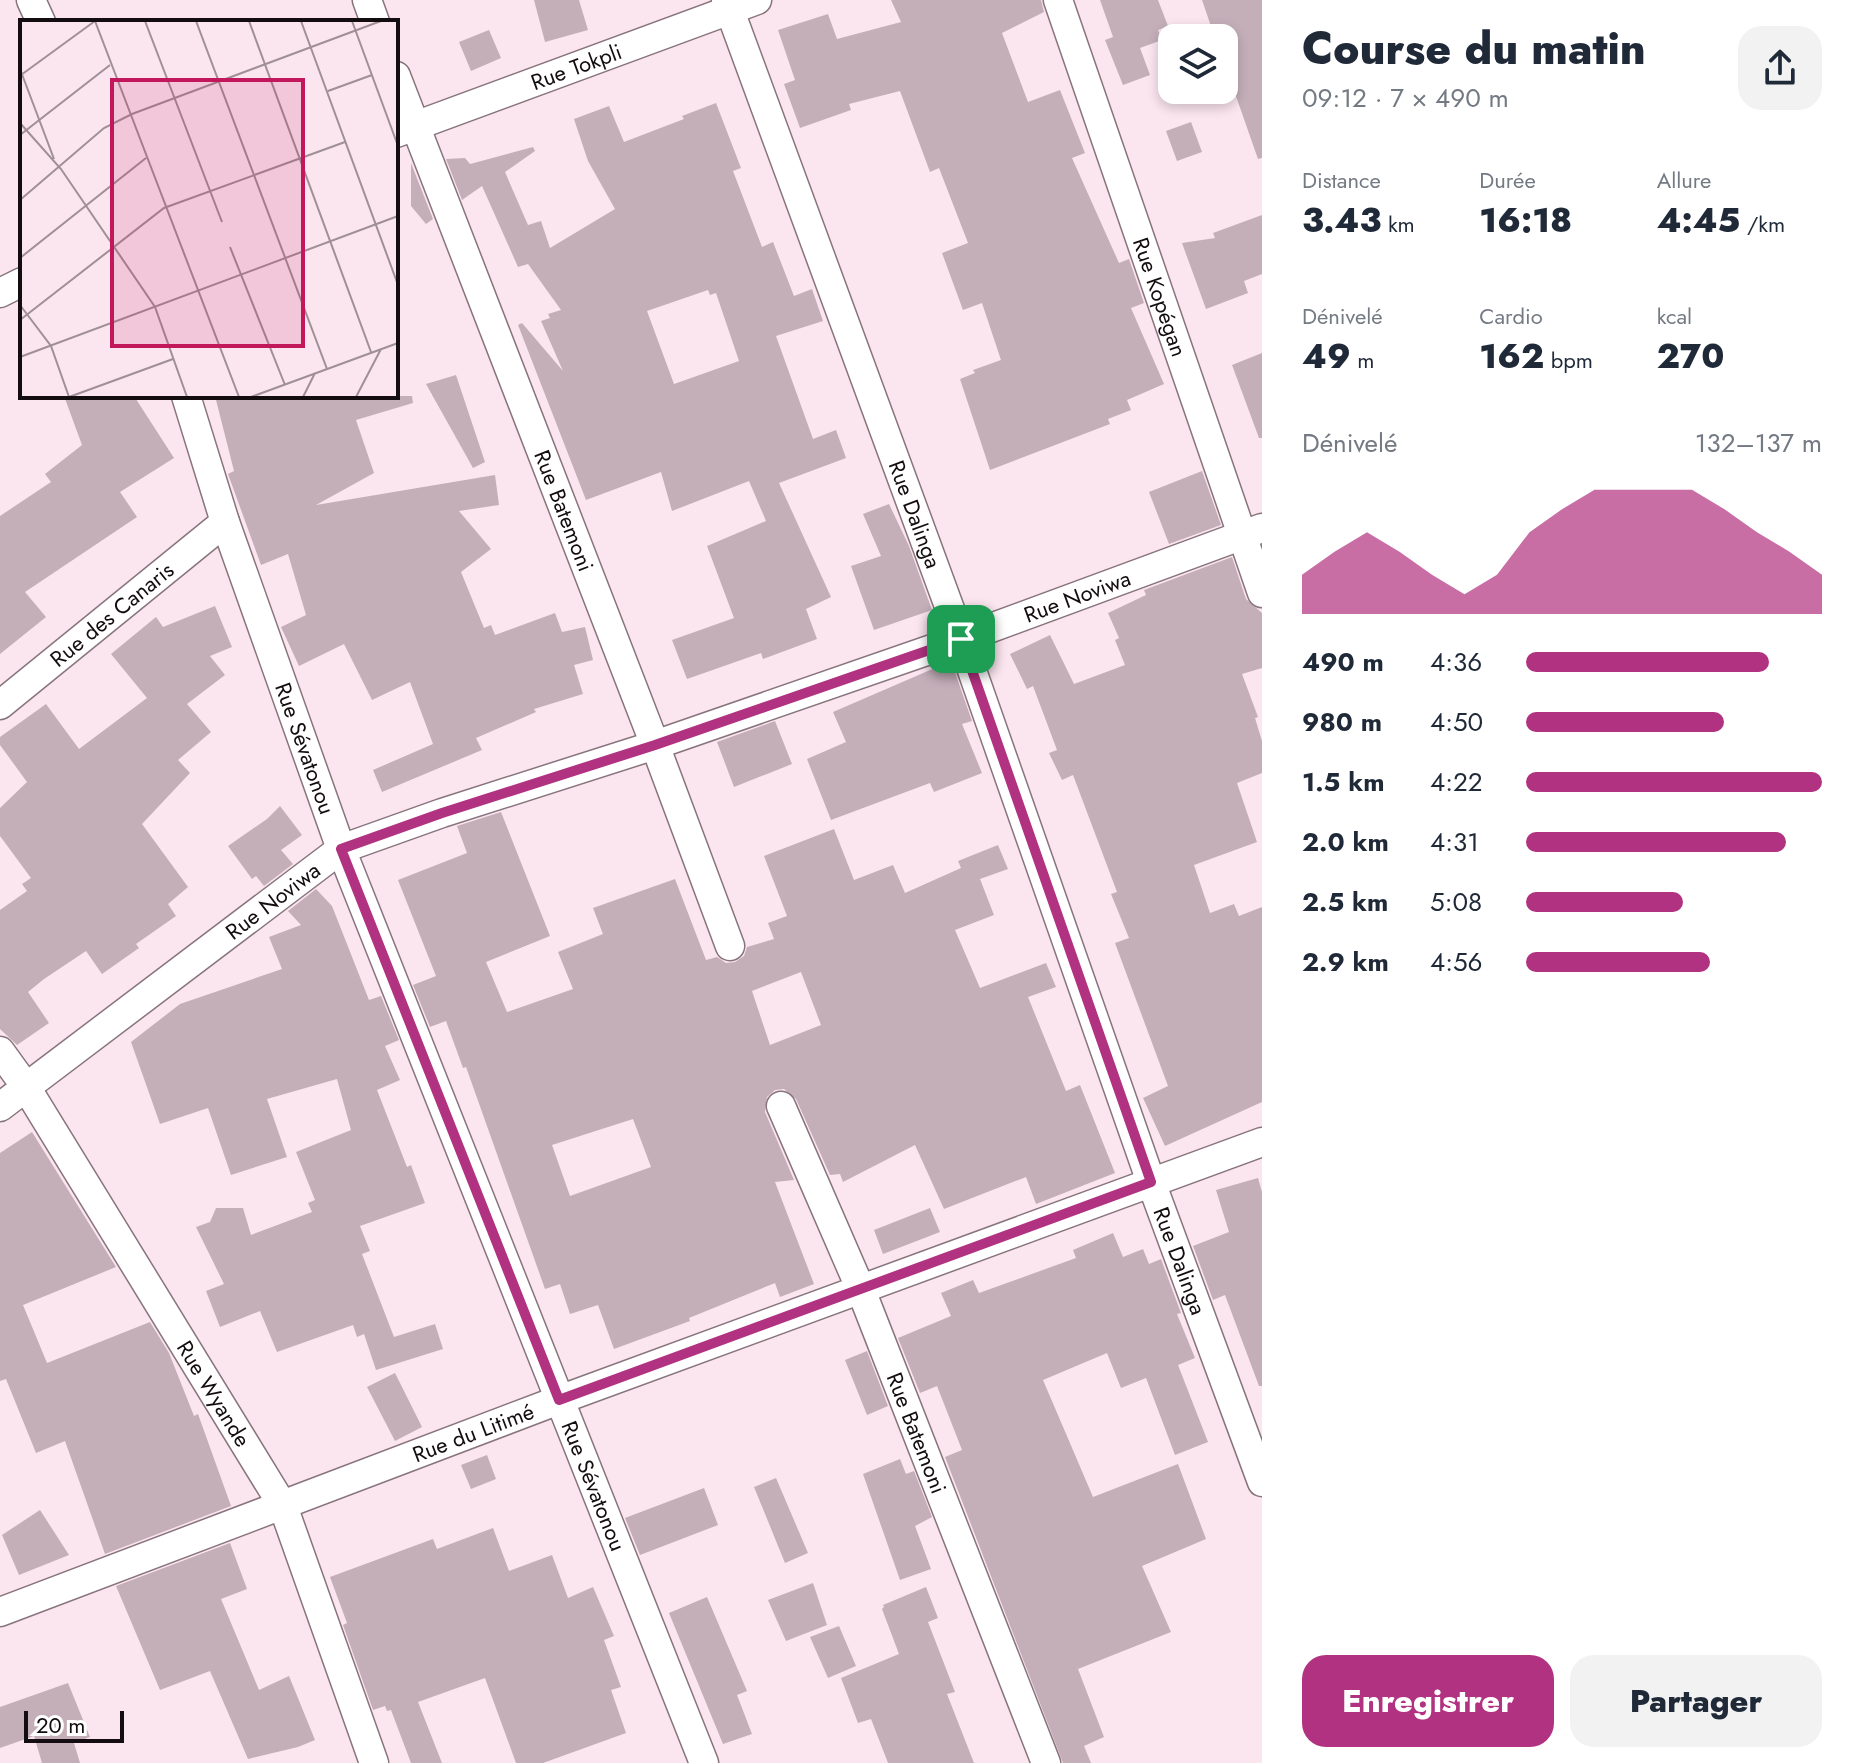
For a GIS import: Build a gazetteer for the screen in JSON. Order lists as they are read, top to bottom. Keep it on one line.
{"streets":{"street":["Rue Tokpli","Rue Kopégan","Rue Batemoni","Rue Dalinga","Rue Noviwa","Rue des Canaris","Rue Sévatonou","Rue Wyande","Rue du Litimé"]},"crossings":[["Rue Tokpli","Rue Batemoni"],["Rue Tokpli","Rue Dalinga"],["Rue Kopégan","Rue Noviwa"],["Rue Batemoni","Rue Noviwa"],["Rue Batemoni","Rue du Litimé"],["Rue Dalinga","Rue Noviwa"],["Rue Dalinga","Rue du Litimé"],["Rue Noviwa","Rue Sévatonou"],["Rue Noviwa","Rue Wyande"],["Rue des Canaris","Rue Sévatonou"],["Rue Sévatonou","Rue du Litimé"],["Rue Wyande","Rue du Litimé"]],"scale_bar":"20 m","page":{"heading":["Course du matin","09:12 · 7 × 490 m"],"stats":[["Distance","3.43 km"],["Durée","16:18"],["Allure","4:45 /km"],["Dénivelé","49 m"],["Cardio","162 bpm"],["kcal","270"]],"chart":["Dénivelé","132–137 m"],"list":[{"name":"490 m","note":"4:36"},{"name":"980 m","note":"4:50"},{"name":"1.5 km","note":"4:22"},{"name":"2.0 km","note":"4:31"},{"name":"2.5 km","note":"5:08"},{"name":"2.9 km","note":"4:56"}],"buttons":["Enregistrer","Partager"],"scale":"20 m"}}
